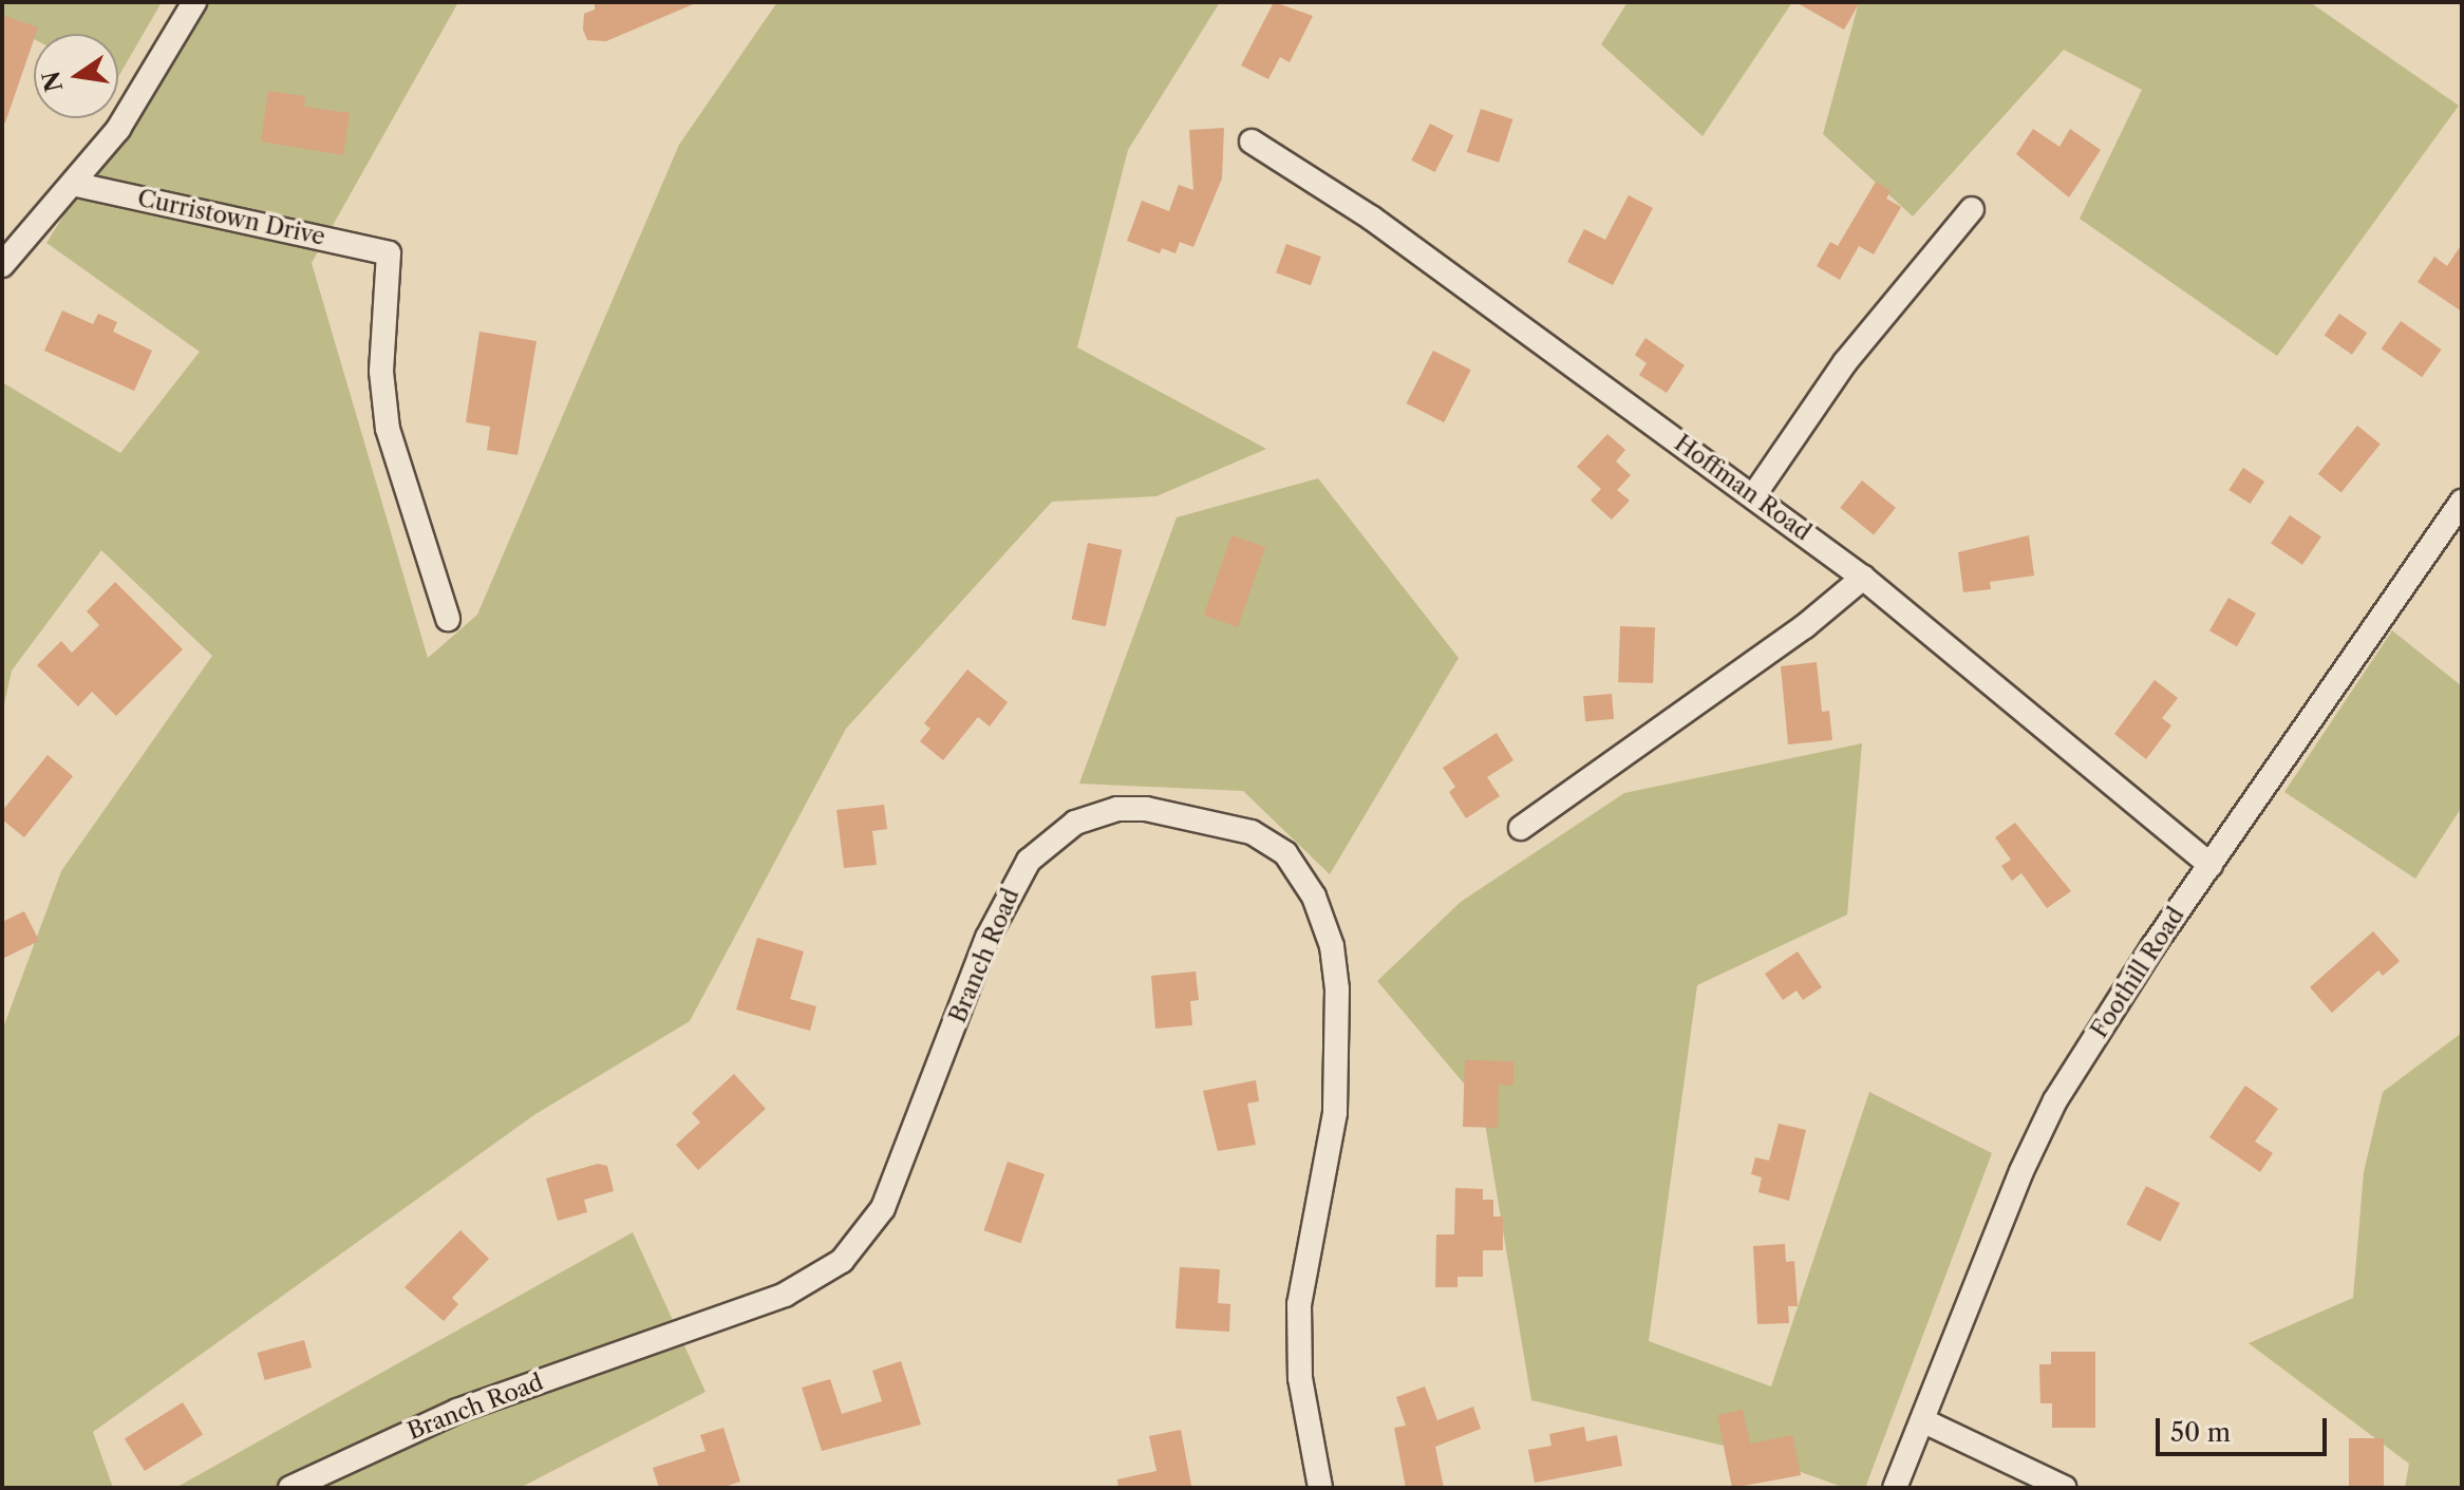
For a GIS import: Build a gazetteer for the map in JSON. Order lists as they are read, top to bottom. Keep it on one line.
{"streets":{"street":["Curristown Drive","Hoffman Road","Branch Road","Foothill Road"]},"crossings":[["Hoffman Road","Foothill Road"]],"scale_bar":"50 m","north":"left"}
